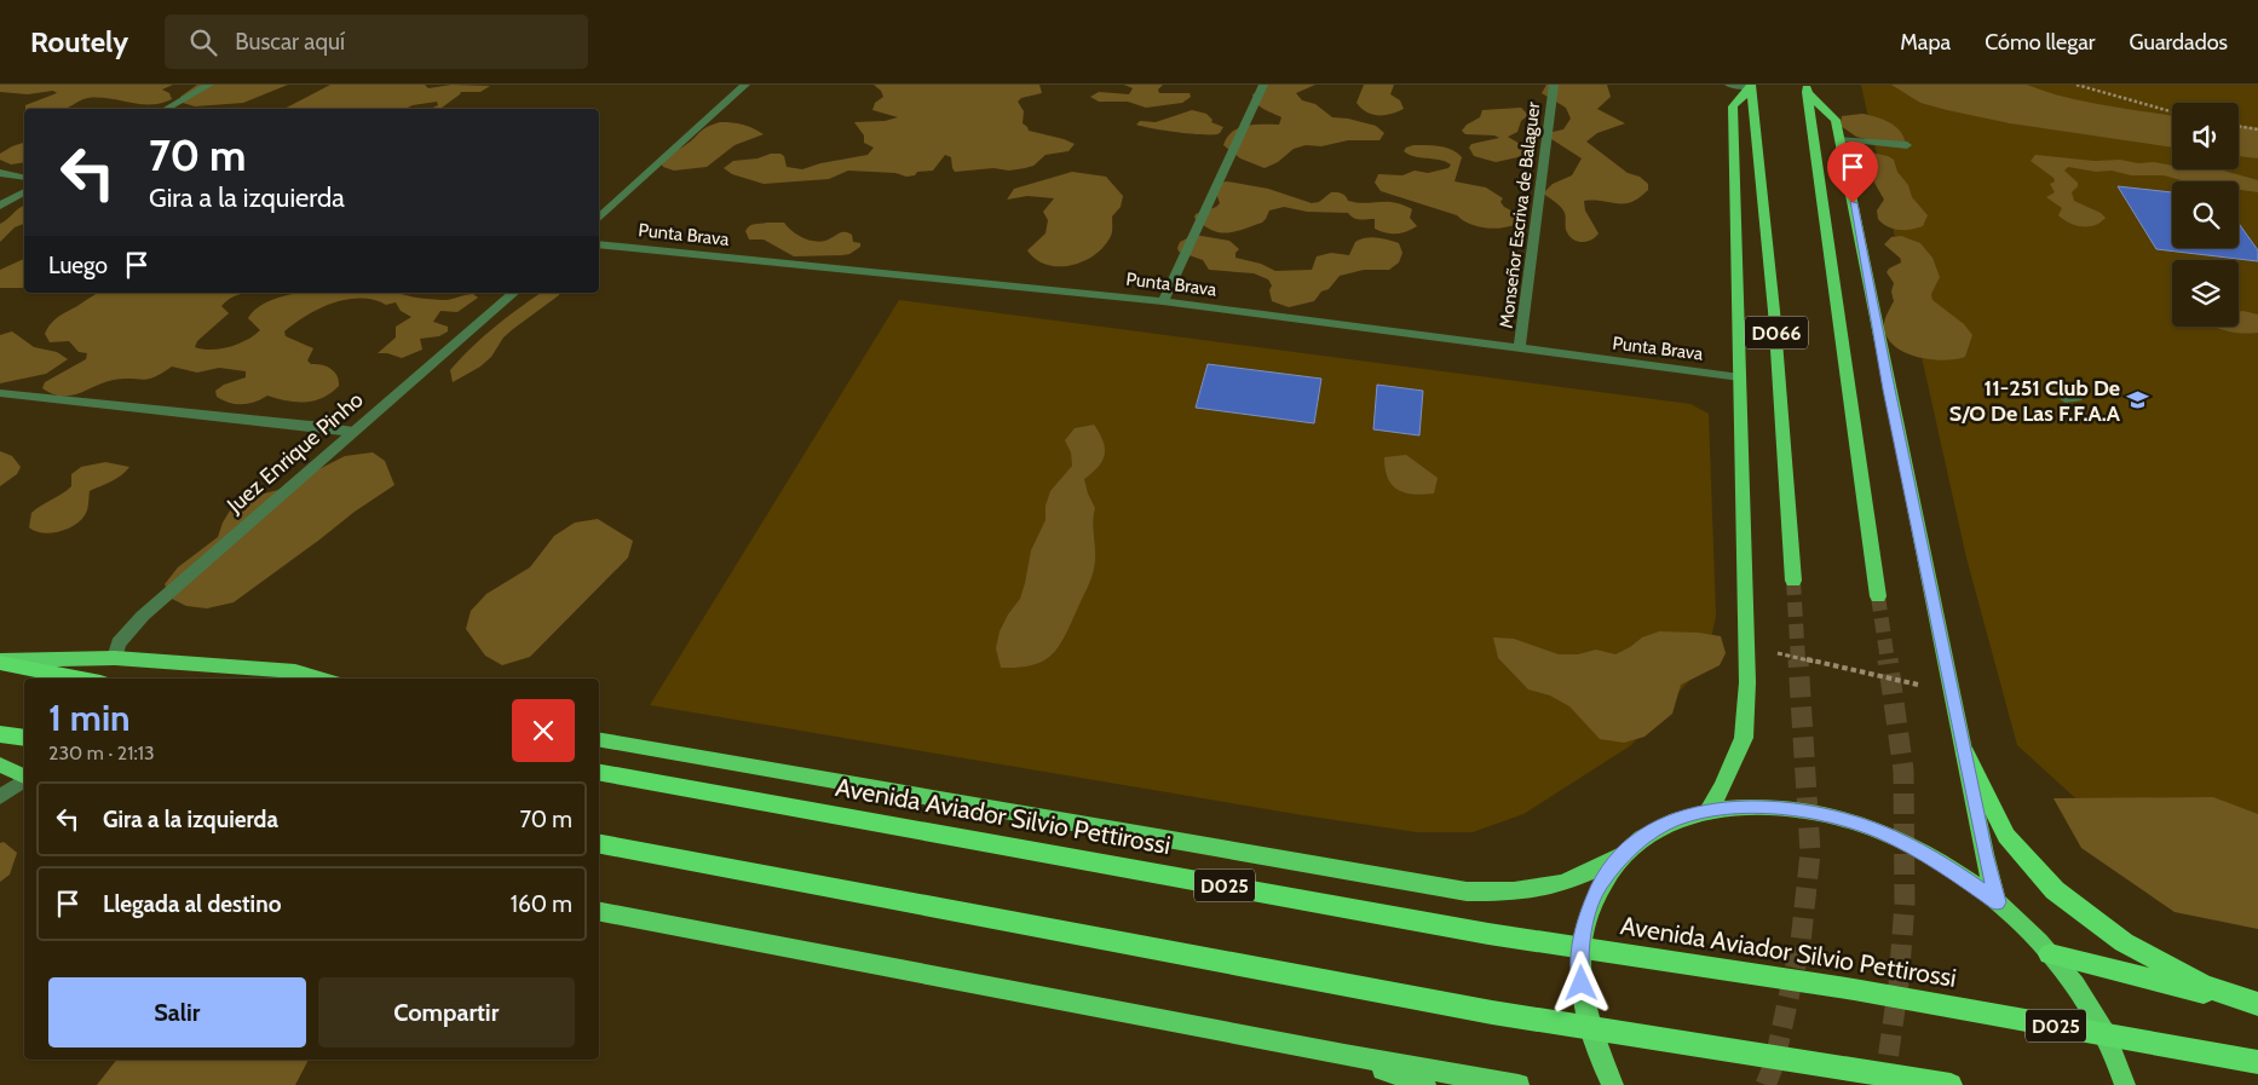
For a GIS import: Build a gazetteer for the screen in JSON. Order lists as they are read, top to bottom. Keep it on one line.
{"streets":{"highway":["D066","Avenida Aviador Silvio Pettirossi","D025"],"street":["Monseñor Escriva de Balaguer","Punta Brava","Juez Enrique Pinho"]},"crossings":[["Monseñor Escriva de Balaguer","Punta Brava"]],"places":{"school or university":["11-251 Club De S/O De Las F.F.A.A"]},"page":{"header":"Routely","search":"Buscar aquí","nav":["Mapa","Cómo llegar","Guardados"],"turn":["70 m","Gira a la izquierda"],"then":"Luego","heading":["1 min","230 m · 21:13"],"list":[{"name":"Gira a la izquierda","value":"70 m"},{"name":"Llegada al destino","value":"160 m"}],"buttons":["Salir","Compartir"]}}
